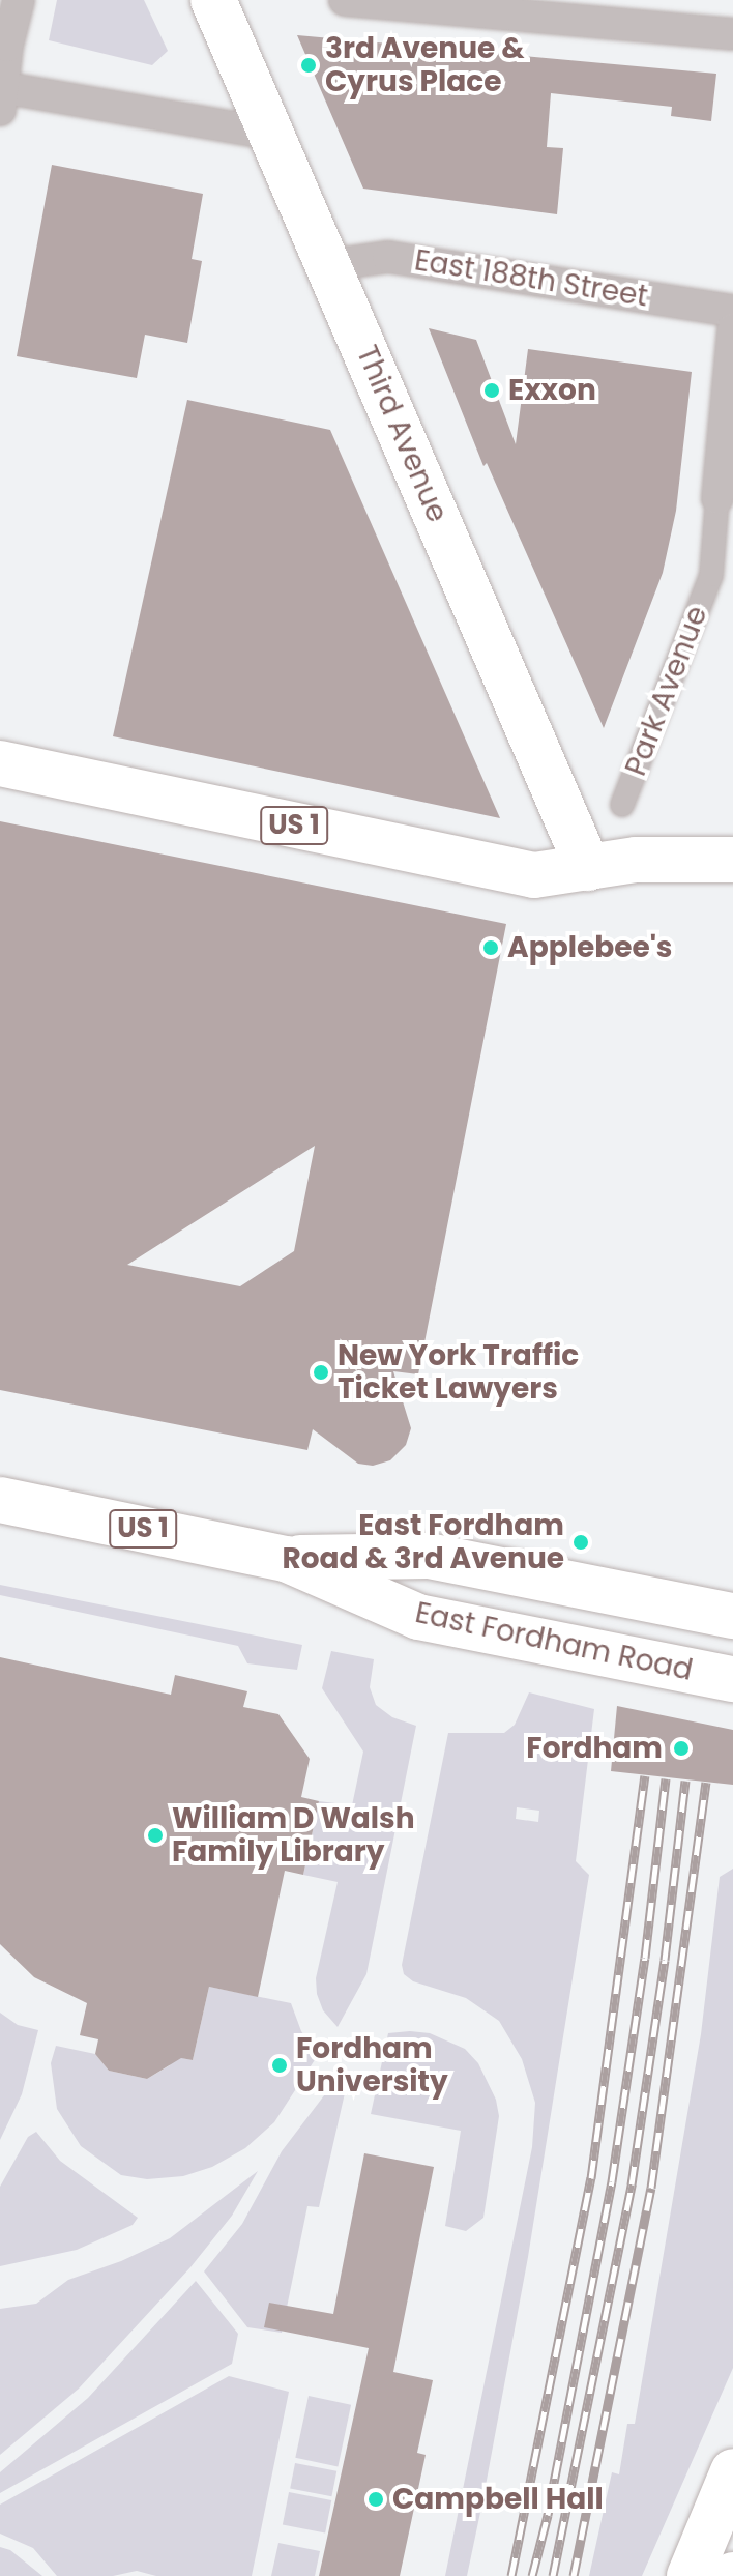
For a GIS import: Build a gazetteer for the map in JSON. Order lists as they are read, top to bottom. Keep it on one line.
{"streets":{"main road":["Third Avenue","US 1","East Fordham Road"],"street":["East 188th Street","Park Avenue"]},"crossings":[["East 188th Street","Third Avenue"],["Third Avenue","US 1"]],"places":["3rd Avenue & Cyrus Place","Exxon","Applebee's","New York Traffic Ticket Lawyers","East Fordham Road & 3rd Avenue","Fordham","William D Walsh Family Library","Fordham University","Campbell Hall"]}
